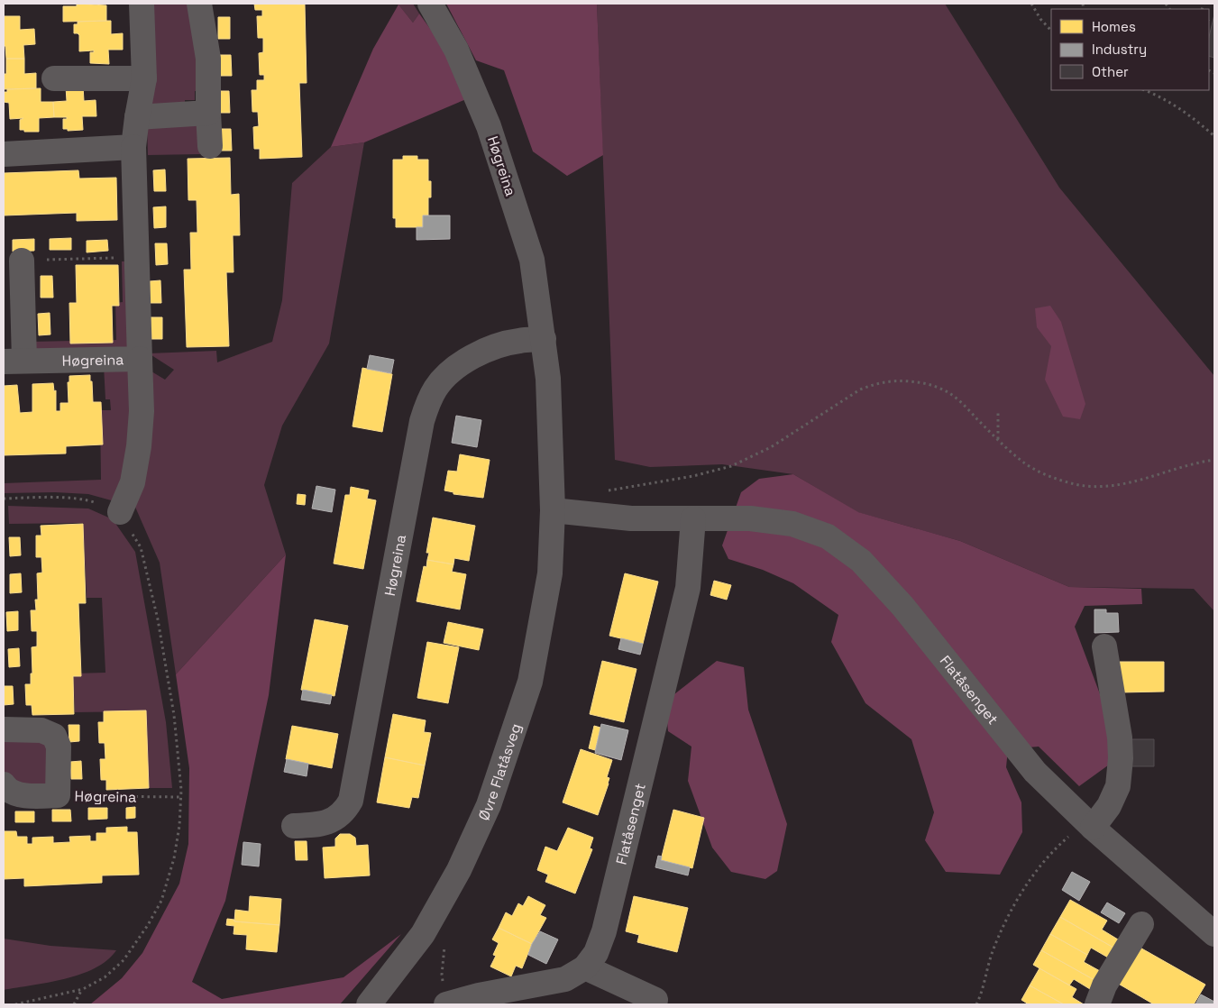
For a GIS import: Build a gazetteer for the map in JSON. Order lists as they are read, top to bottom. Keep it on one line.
{"streets":{"street":["Høgreina","Flatåsenget","Øvre Flatåsveg"]},"crossings":[["Høgreina","Flatåsenget"],["Høgreina","Øvre Flatåsveg"],["Flatåsenget","Øvre Flatåsveg"]],"legend":["Homes","Industry","Other"]}
